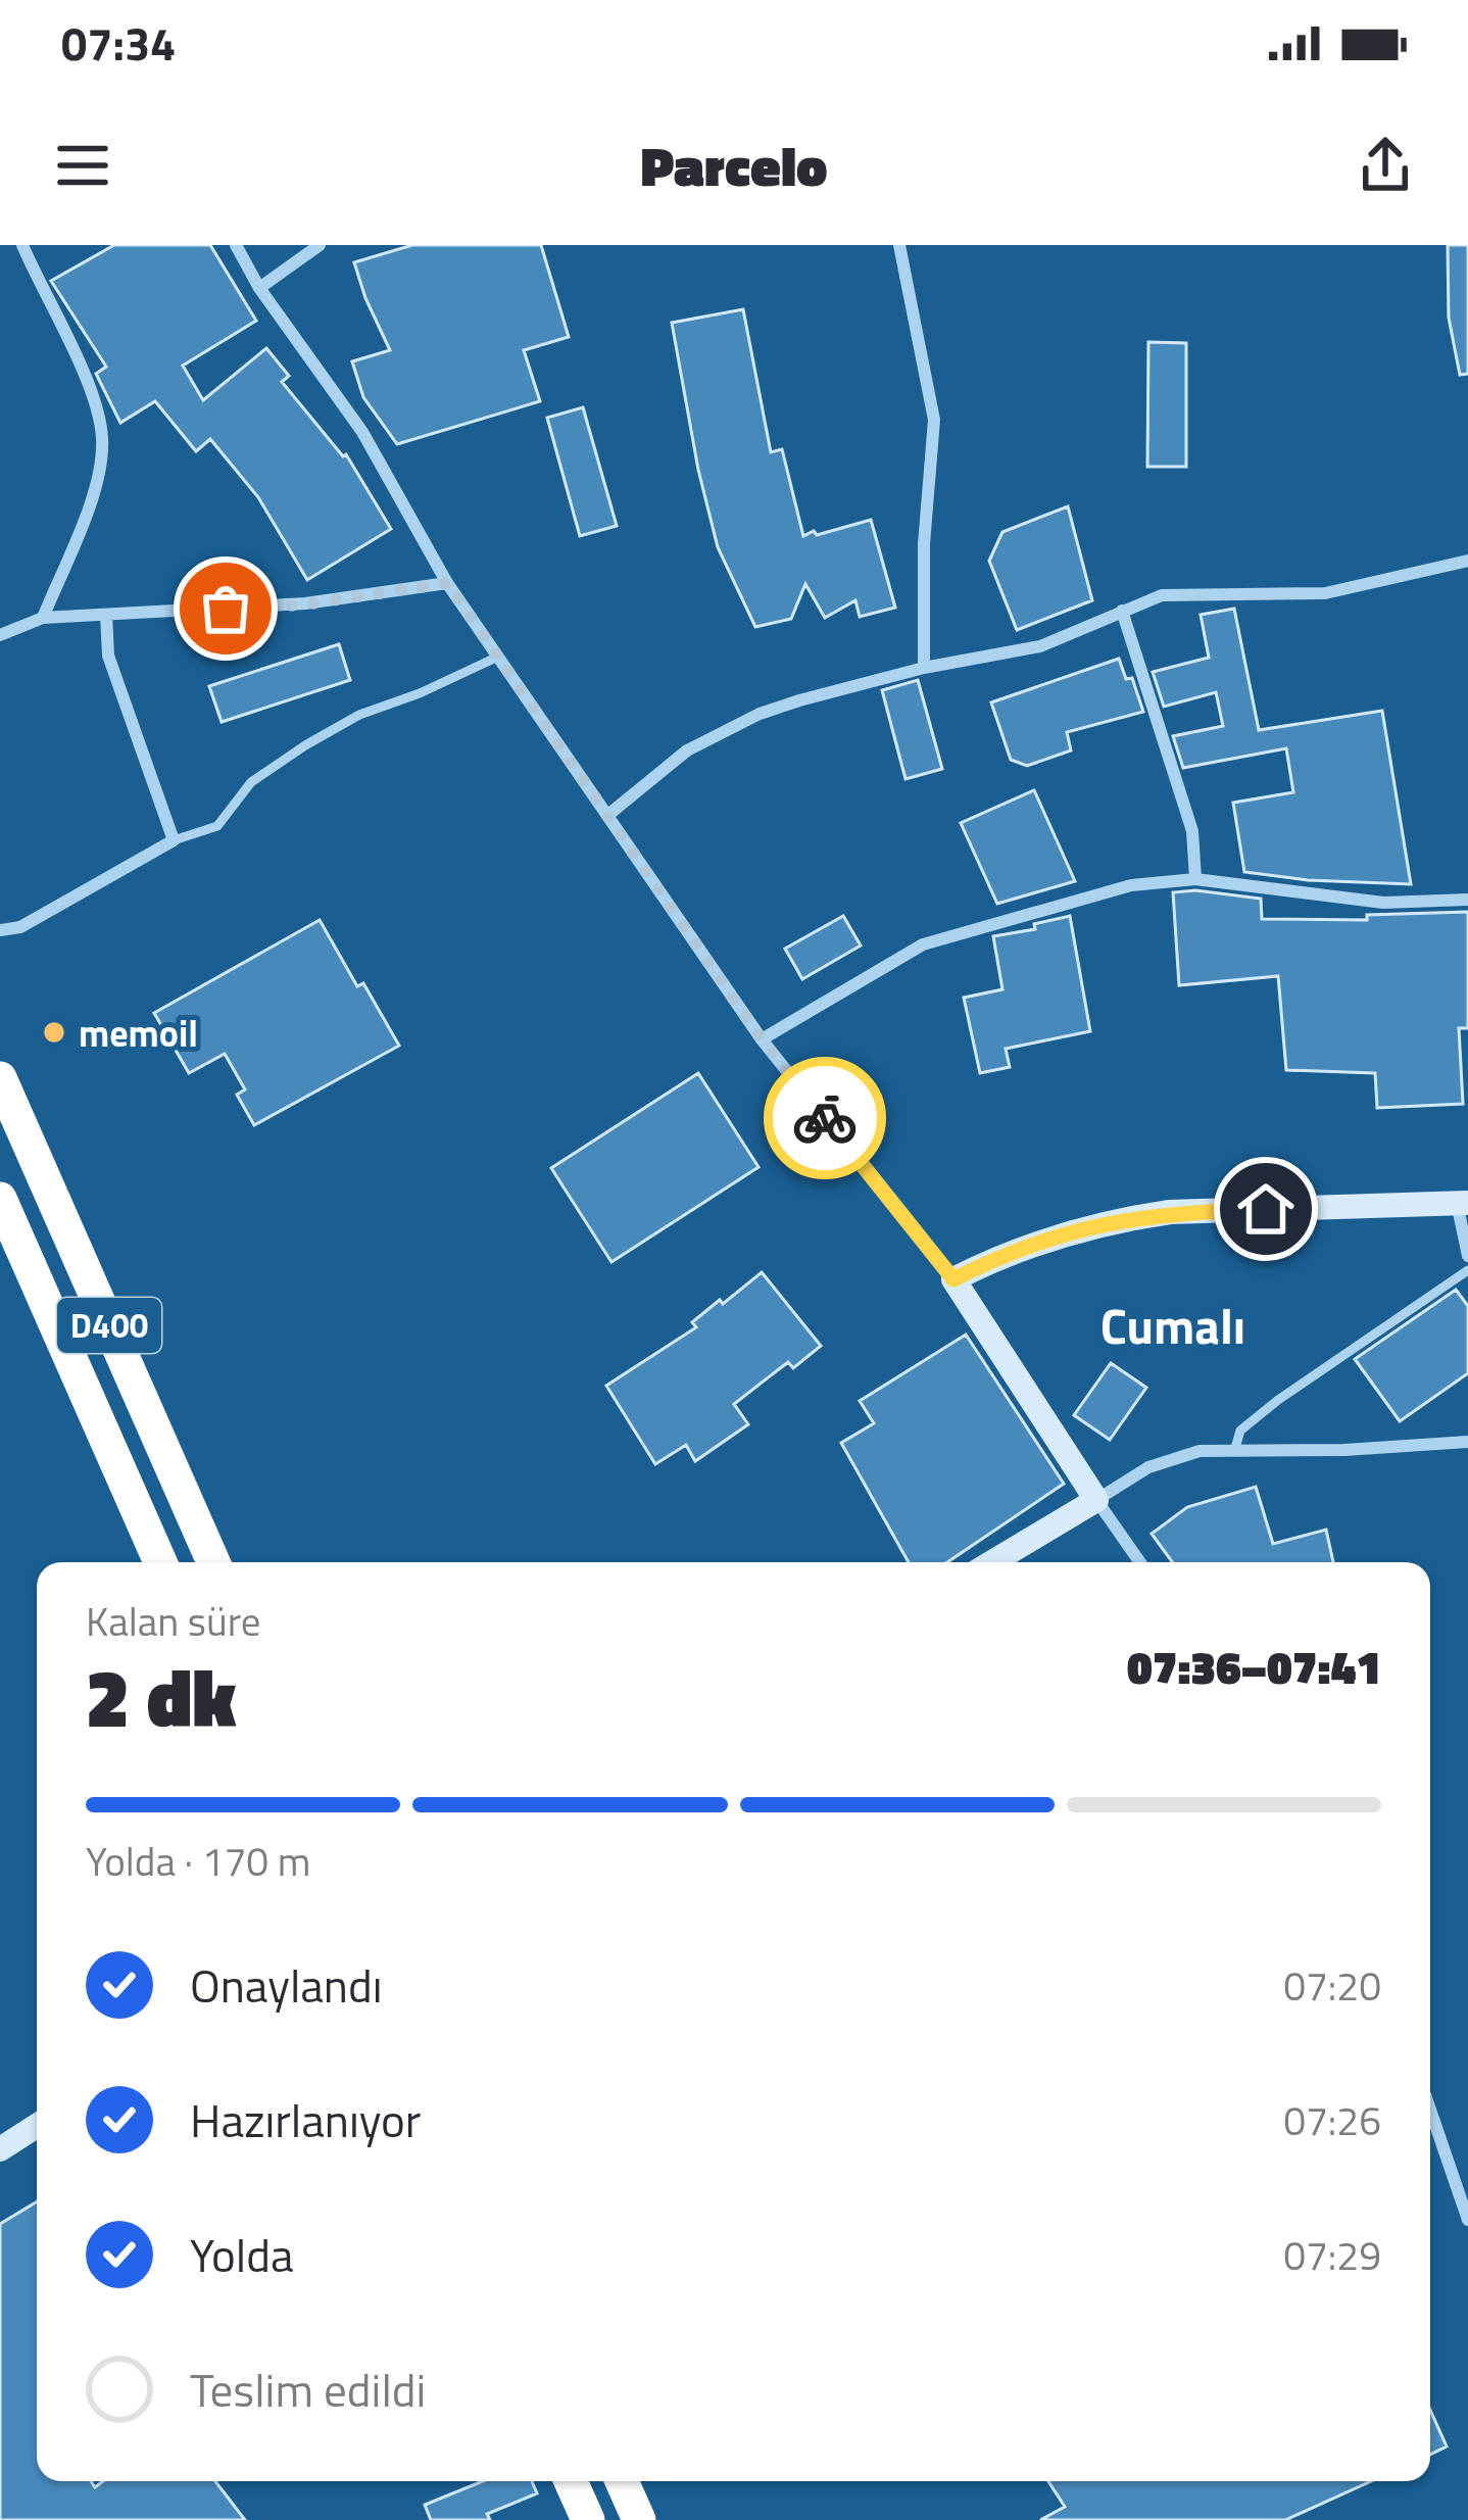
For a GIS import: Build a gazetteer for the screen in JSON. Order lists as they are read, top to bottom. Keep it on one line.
{"streets":{"highway":["D400"]},"districts":["Cumalı"],"places":["memoil"],"page":{"status":"07:34","header":"Parcelo","heading":["2 dk","Kalan süre","07:36–07:41"],"bar":"Yolda · 170 m","list":[["Onaylandı","07:20"],["Hazırlanıyor","07:26"],["Yolda","07:29"],"Teslim edildi"]}}
